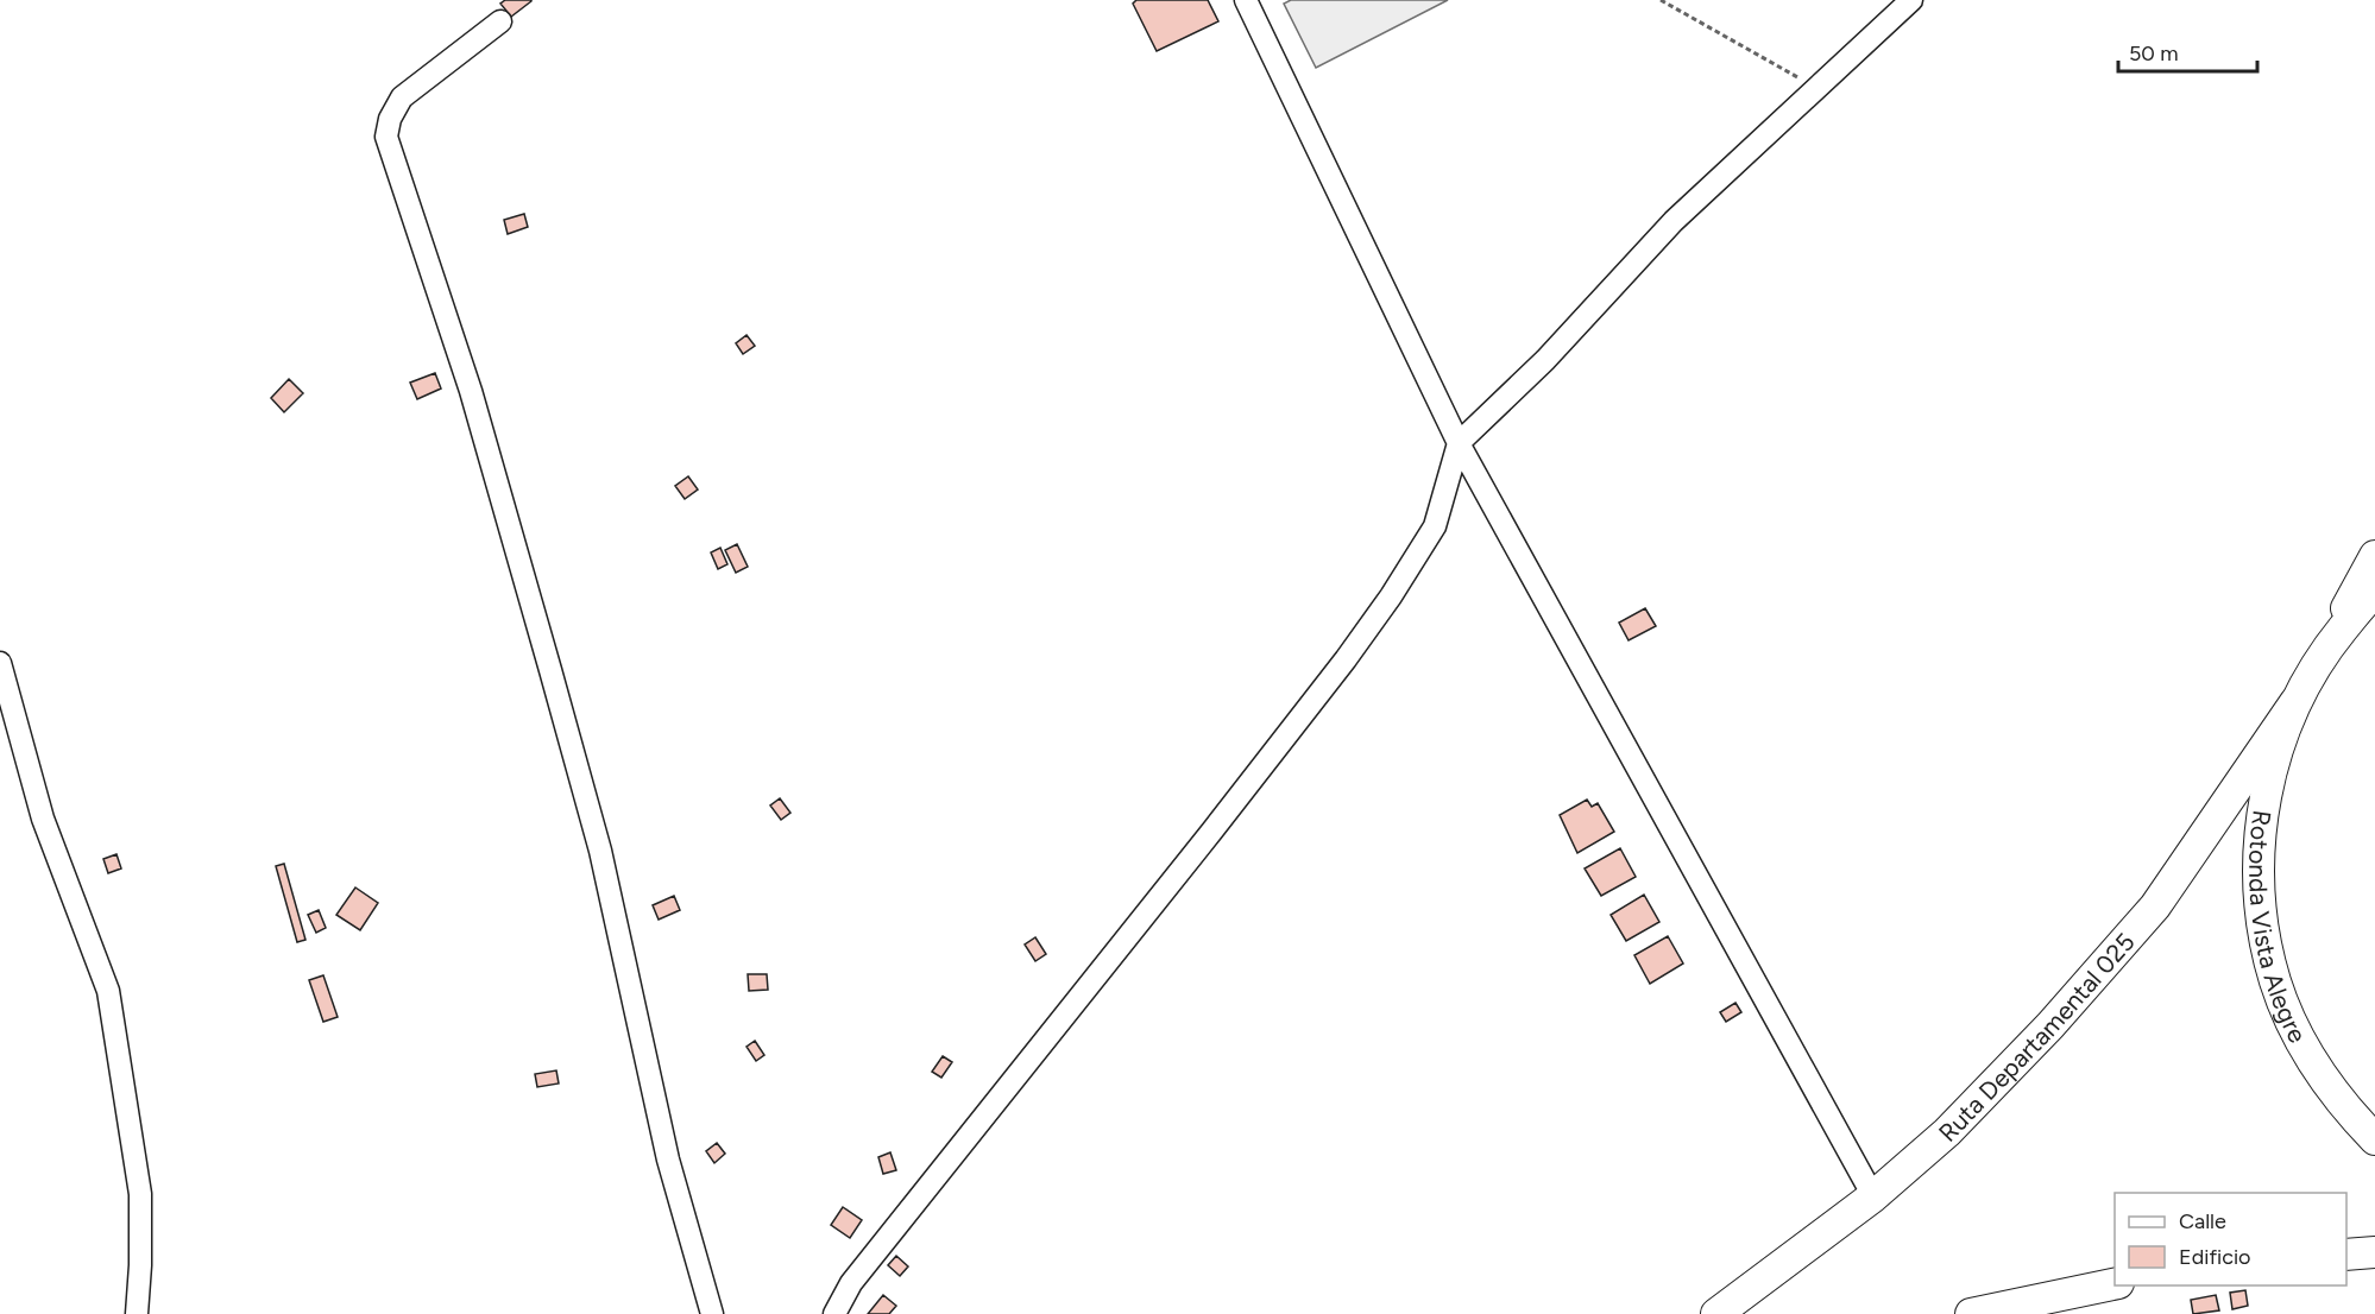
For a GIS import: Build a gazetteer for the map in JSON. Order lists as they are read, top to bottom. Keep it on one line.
{"streets":{"highway":["Rotonda Vista Alegre","Ruta Departamental 025"]},"crossings":[["Rotonda Vista Alegre","Ruta Departamental 025"]],"legend":["Calle","Edificio"],"scale_bar":"50 m"}
